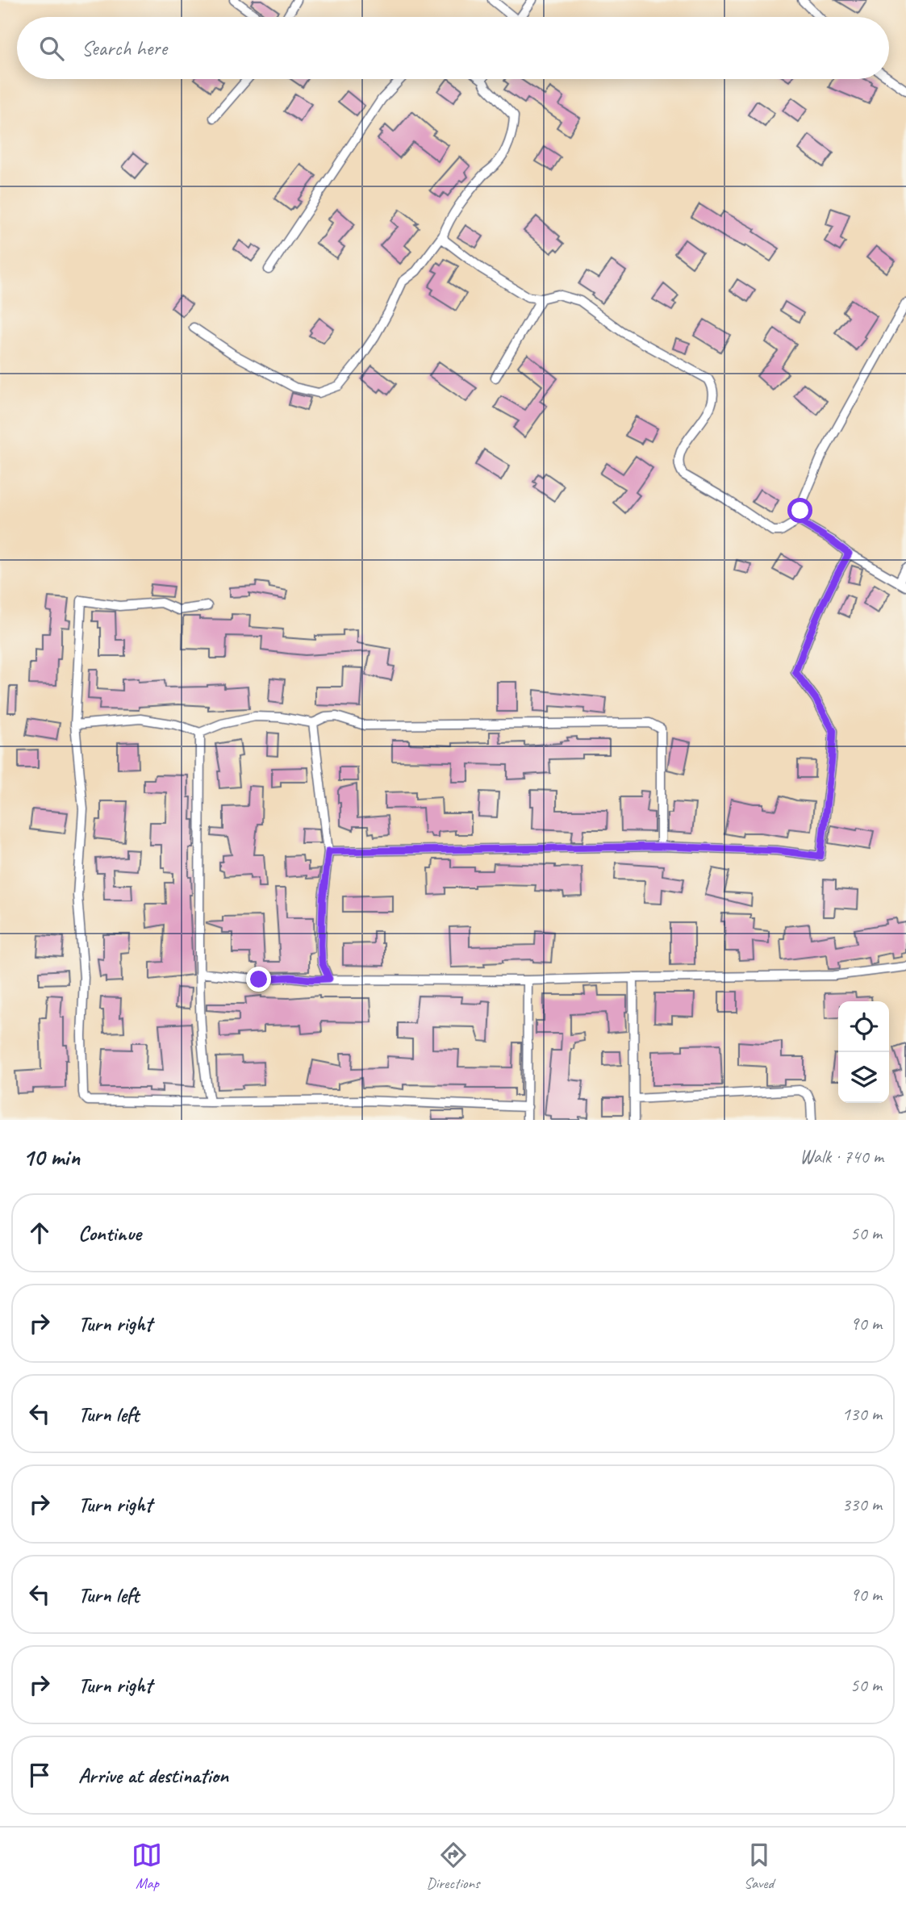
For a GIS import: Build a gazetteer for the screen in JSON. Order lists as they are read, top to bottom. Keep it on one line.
{"page":{"search":"Search here","heading":["10 min","Walk · 740 m"],"list":[["Continue","50 m"],["Turn right","90 m"],["Turn left","130 m"],["Turn right","330 m"],["Turn left","90 m"],["Turn right","50 m"],"Arrive at destination"],"nav":["Map","Directions","Saved"]}}
